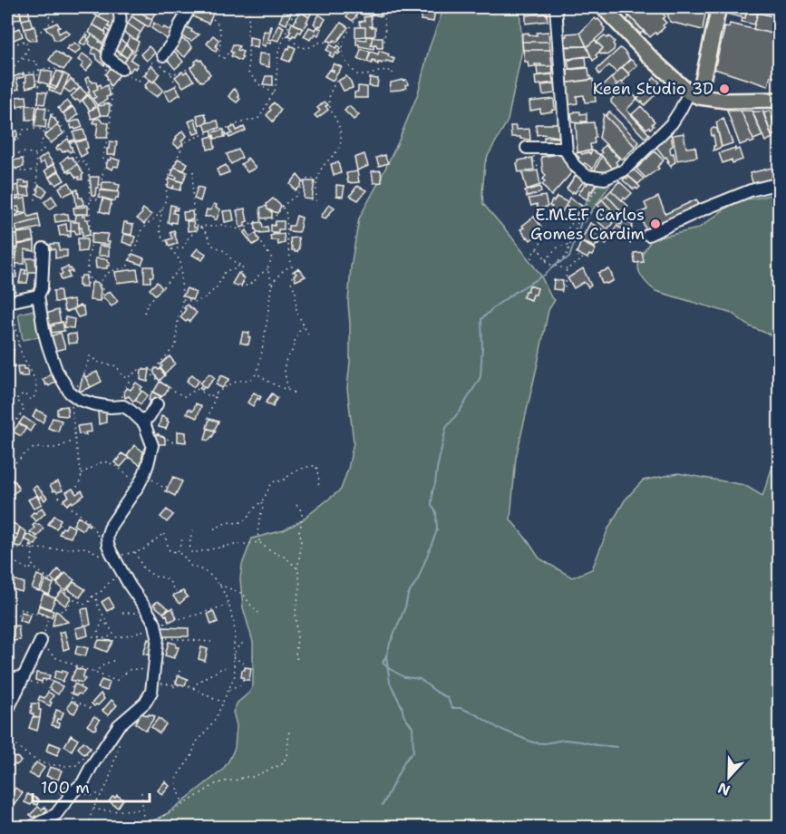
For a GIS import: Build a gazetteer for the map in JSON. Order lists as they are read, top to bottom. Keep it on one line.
{"places":["Keen Studio 3D","E.M.E.F Carlos Gomes Cardim"],"scale_bar":"100 m","north":"bottom"}
